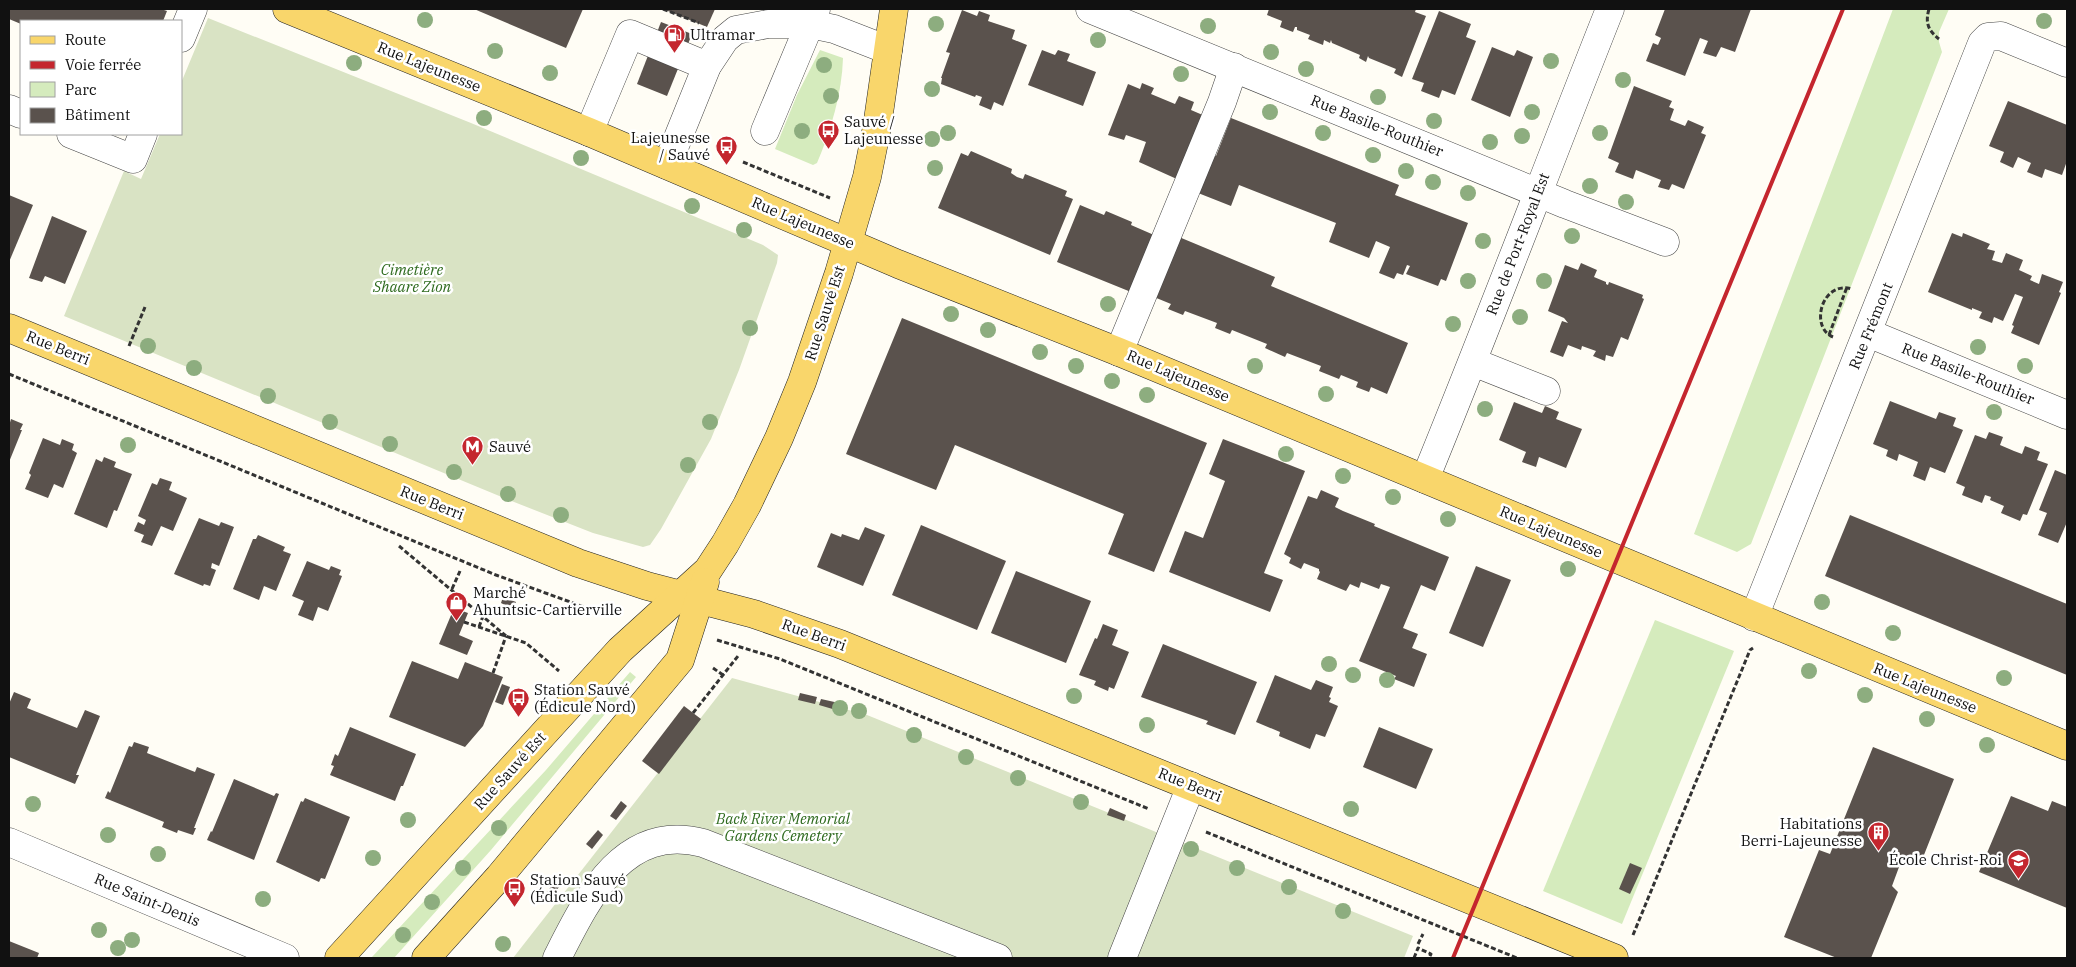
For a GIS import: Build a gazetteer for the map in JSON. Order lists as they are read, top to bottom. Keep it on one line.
{"streets":{"main road":["Rue Lajeunesse","Rue Sauvé Est","Rue Berri"],"street":["Rue Basile-Routhier","Rue de Port-Royal Est","Rue Frémont","Rue Saint-Denis"]},"crossings":[["Rue Lajeunesse","Rue de Port-Royal Est"],["Rue Lajeunesse","Rue Sauvé Est"],["Rue Lajeunesse","Rue Frémont"],["Rue Basile-Routhier","Rue de Port-Royal Est"],["Rue Basile-Routhier","Rue Frémont"],["Rue Sauvé Est","Rue Berri"]],"parks":["Cimetière Shaare Zion","Back River Memorial Gardens Cemetery"],"places":{"fuel station":["Ultramar"],"bus stop":["Sauvé / Lajeunesse","Lajeunesse / Sauvé","Station Sauvé (Édicule Nord)","Station Sauvé (Édicule Sud)"],"metro station":["Sauvé"],"shop":["Marché Ahuntsic-Cartierville"],"building":["Habitations Berri-Lajeunesse"],"school or university":["École Christ-Roi"]},"legend":["Route","Voie ferrée","Parc","Bâtiment"]}
